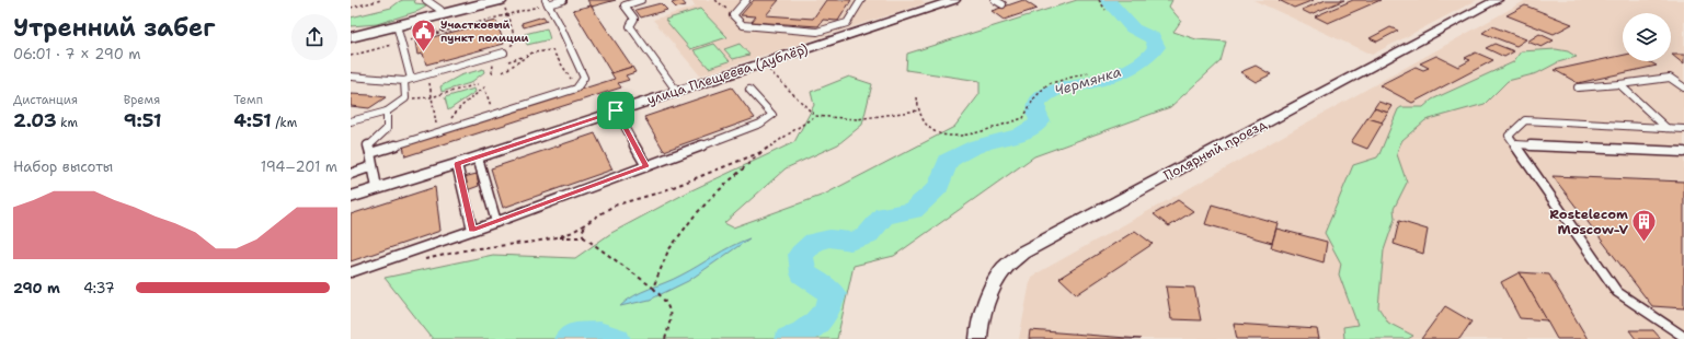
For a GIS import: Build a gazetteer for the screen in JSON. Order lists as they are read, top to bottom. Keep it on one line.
{"streets":{"street":["улица Плещеева (дублёр)","Полярный проезд"]},"water":["Чермянка"],"places":{"public building":["Участковый пункт полиции"],"building":["Rostelecom Moscow-V"]},"page":{"heading":["Утренний забег","06:01 · 7 × 290 m"],"stats":[["Дистанция","2.03 km"],["Время","9:51"],["Темп","4:51 /km"]],"chart":["Набор высоты","194–201 m"],"list":[{"name":"290 m","note":"4:37"}]}}
